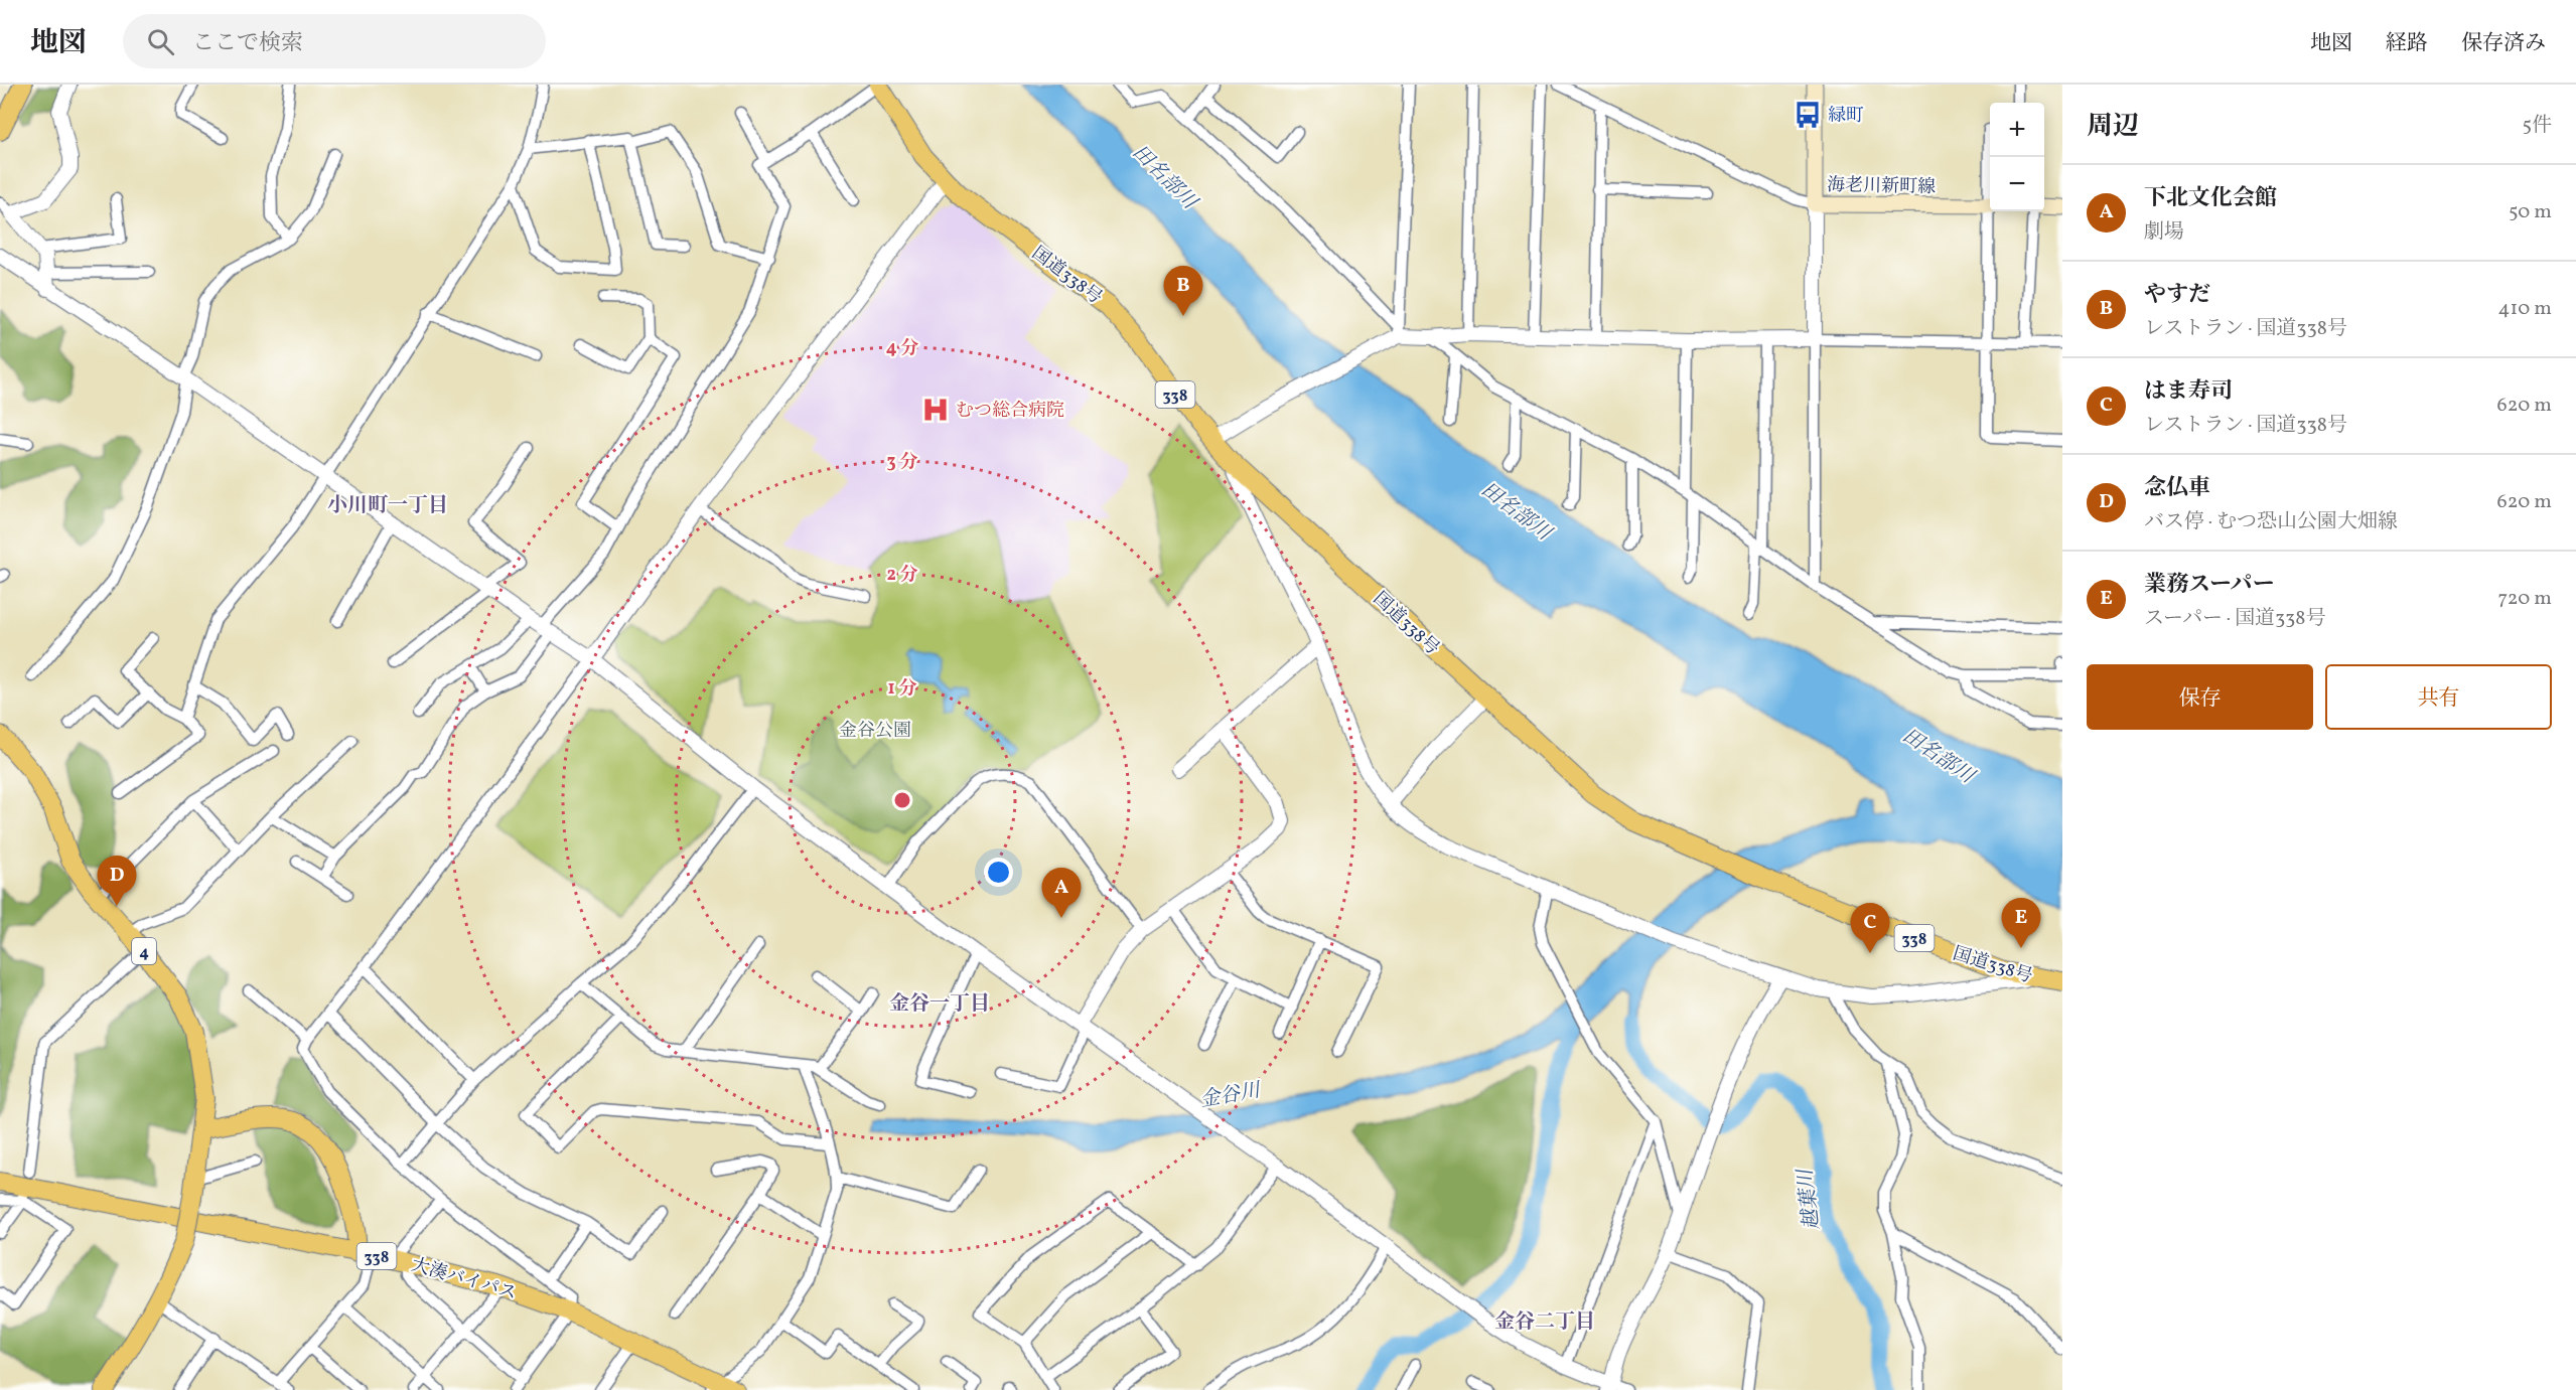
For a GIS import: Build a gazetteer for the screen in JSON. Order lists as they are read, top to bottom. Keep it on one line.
{"streets":{"main road":["海老川新町線","国道338号","338","4","大湊バイパス"]},"districts":["小川町一丁目","金谷一丁目","金谷二丁目"],"water":["田名部川","金谷川","越葉川"],"parks":["金谷公園"],"places":{"bus stop":["緑町"],"hospital":["むつ総合病院"]},"page":{"header":"地図","search":"ここで検索","nav":["地図","経路","保存済み"],"heading":["周辺","5件"],"map_buttons":["+","−"],"list":[{"mark":"A","name":"下北文化会館","note":"劇場","value":"50 m"},{"mark":"B","name":"やすだ","note":"レストラン · 国道338号","value":"410 m"},{"mark":"C","name":"はま寿司","note":"レストラン · 国道338号","value":"620 m"},{"mark":"D","name":"念仏車","note":"バス停 · むつ恐山公園大畑線","value":"620 m"},{"mark":"E","name":"業務スーパー","note":"スーパー · 国道338号","value":"720 m"}],"pins":["B","D","A","E","C"],"buttons":["保存","共有"]},"rings":["4 分","3 分","2 分","1 分"]}
